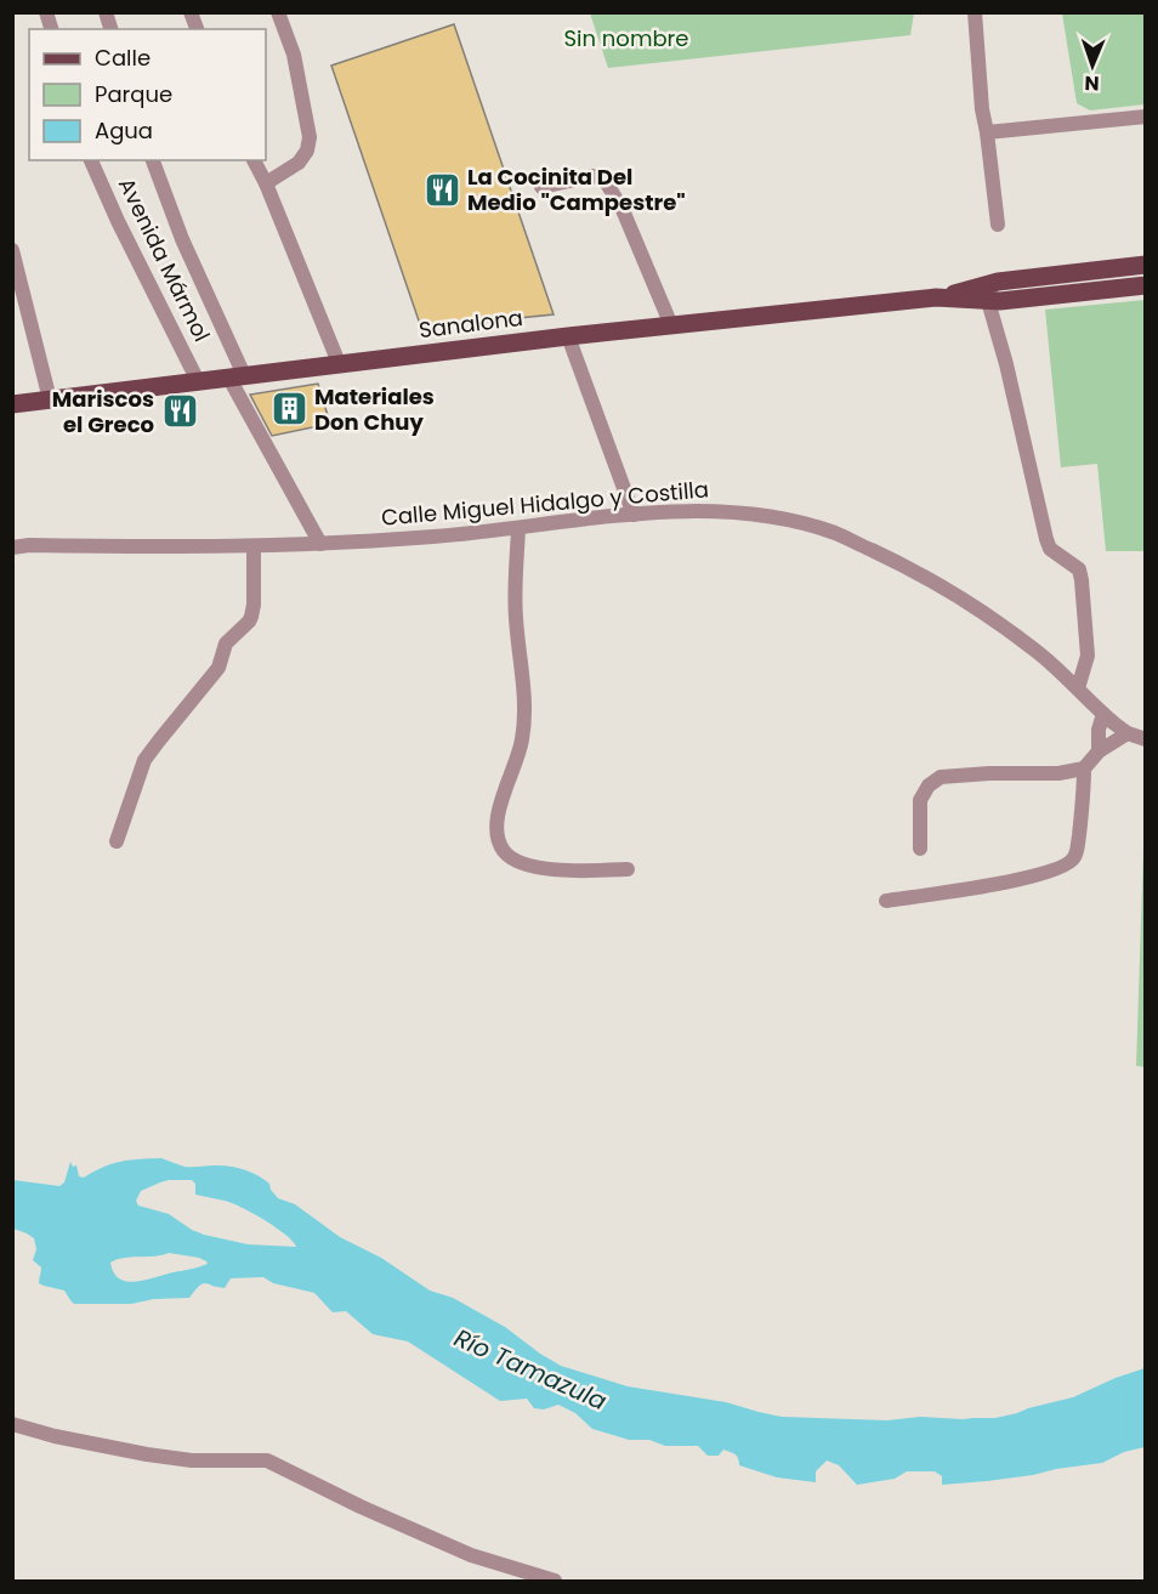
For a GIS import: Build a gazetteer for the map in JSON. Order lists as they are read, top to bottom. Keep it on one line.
{"streets":{"main road":["Sanalona"],"street":["Avenida Mármol","Calle Miguel Hidalgo y Costilla"]},"crossings":[["Avenida Mármol","Sanalona"]],"water":["Río Tamazula"],"parks":["Sin nombre"],"places":{"restaurant":["La Cocinita Del Medio \"Campestre\"","Mariscos el Greco"],"building":["Materiales Don Chuy"]},"legend":["Calle","Parque","Agua"],"north":"bottom"}
